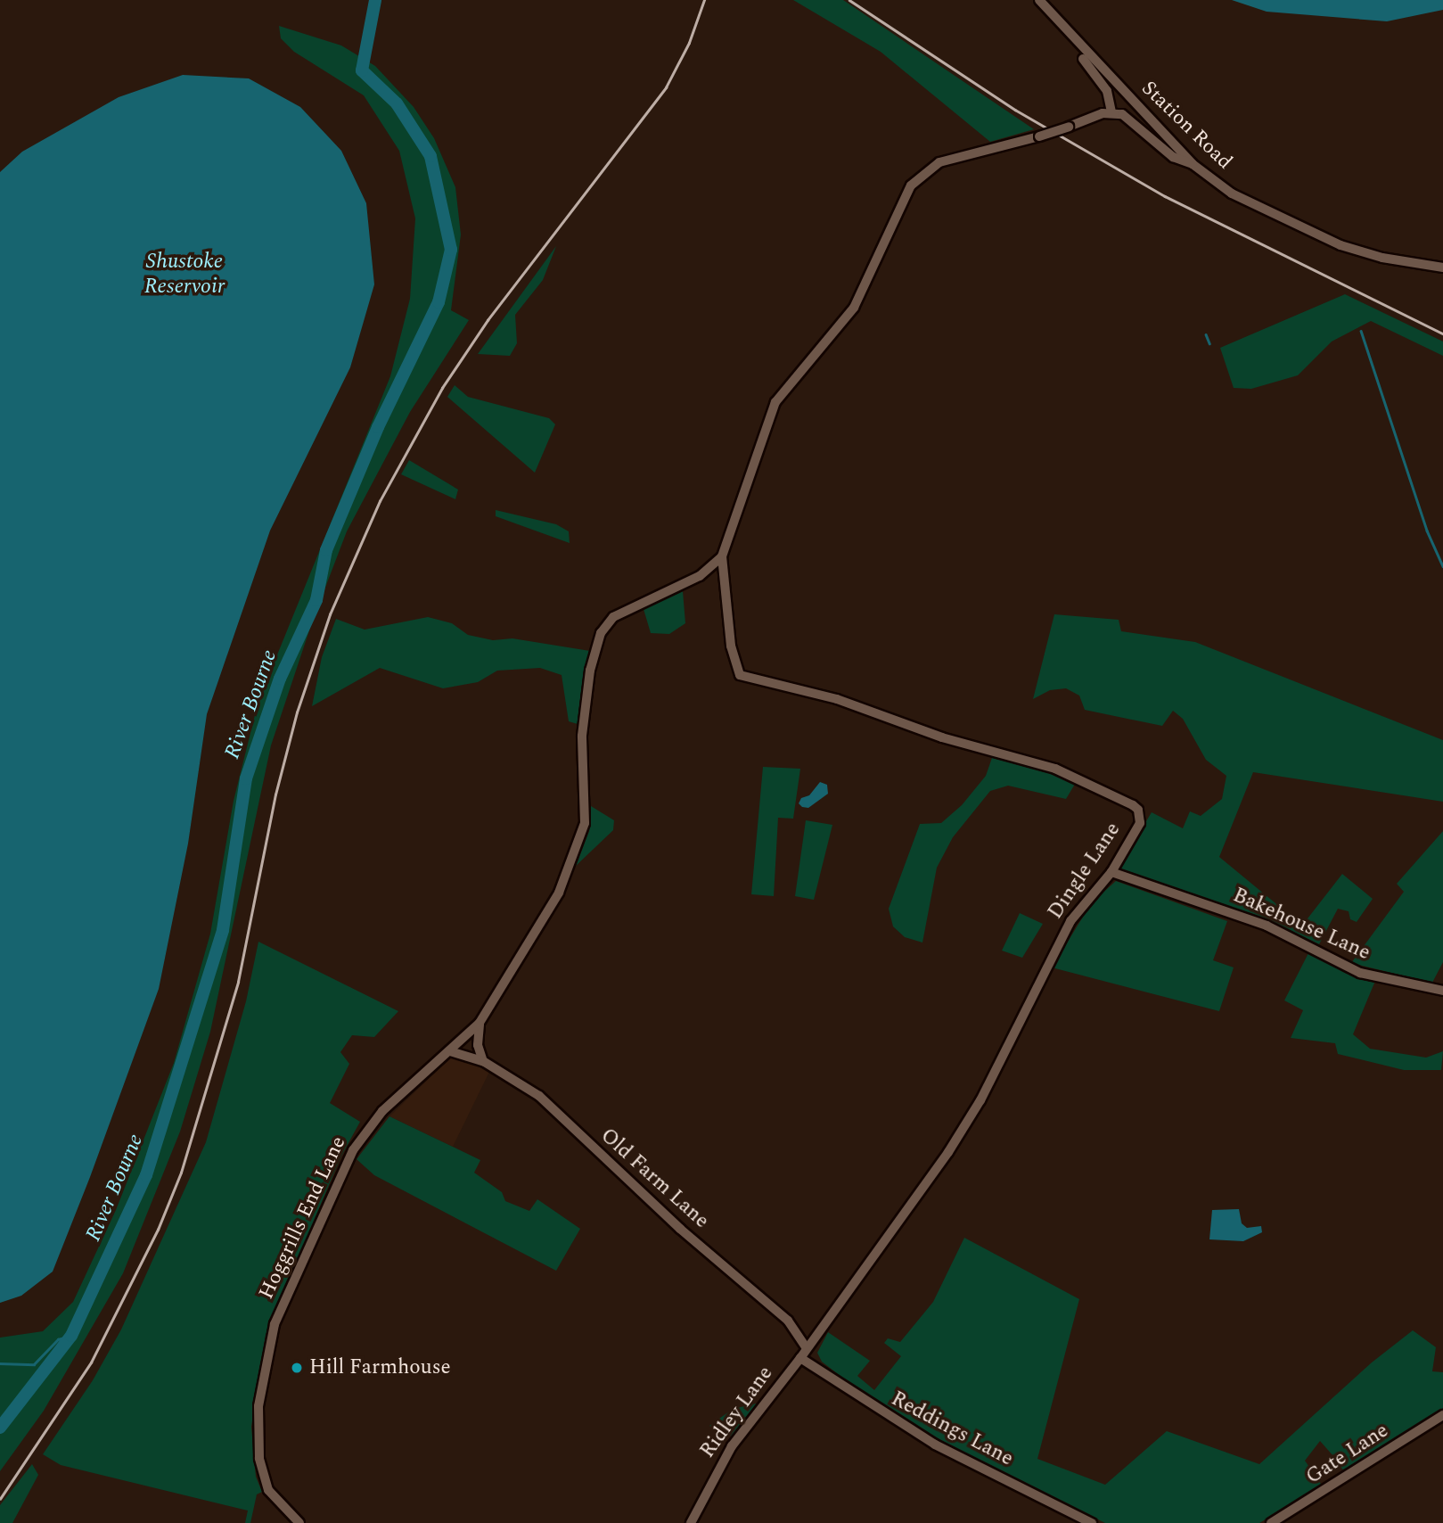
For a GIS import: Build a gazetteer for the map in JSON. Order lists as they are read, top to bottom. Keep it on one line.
{"streets":{"street":["Station Road","Dingle Lane","Bakehouse Lane","Old Farm Lane","Hoggrills End Lane","Ridley Lane","Reddings Lane","Gate Lane"]},"crossings":[["Dingle Lane","Bakehouse Lane"],["Dingle Lane","Old Farm Lane"],["Dingle Lane","Hoggrills End Lane"],["Dingle Lane","Ridley Lane"],["Dingle Lane","Reddings Lane"],["Old Farm Lane","Hoggrills End Lane"],["Ridley Lane","Reddings Lane"]],"water":["Shustoke Reservoir","River Bourne"],"places":["Hill Farmhouse"]}
